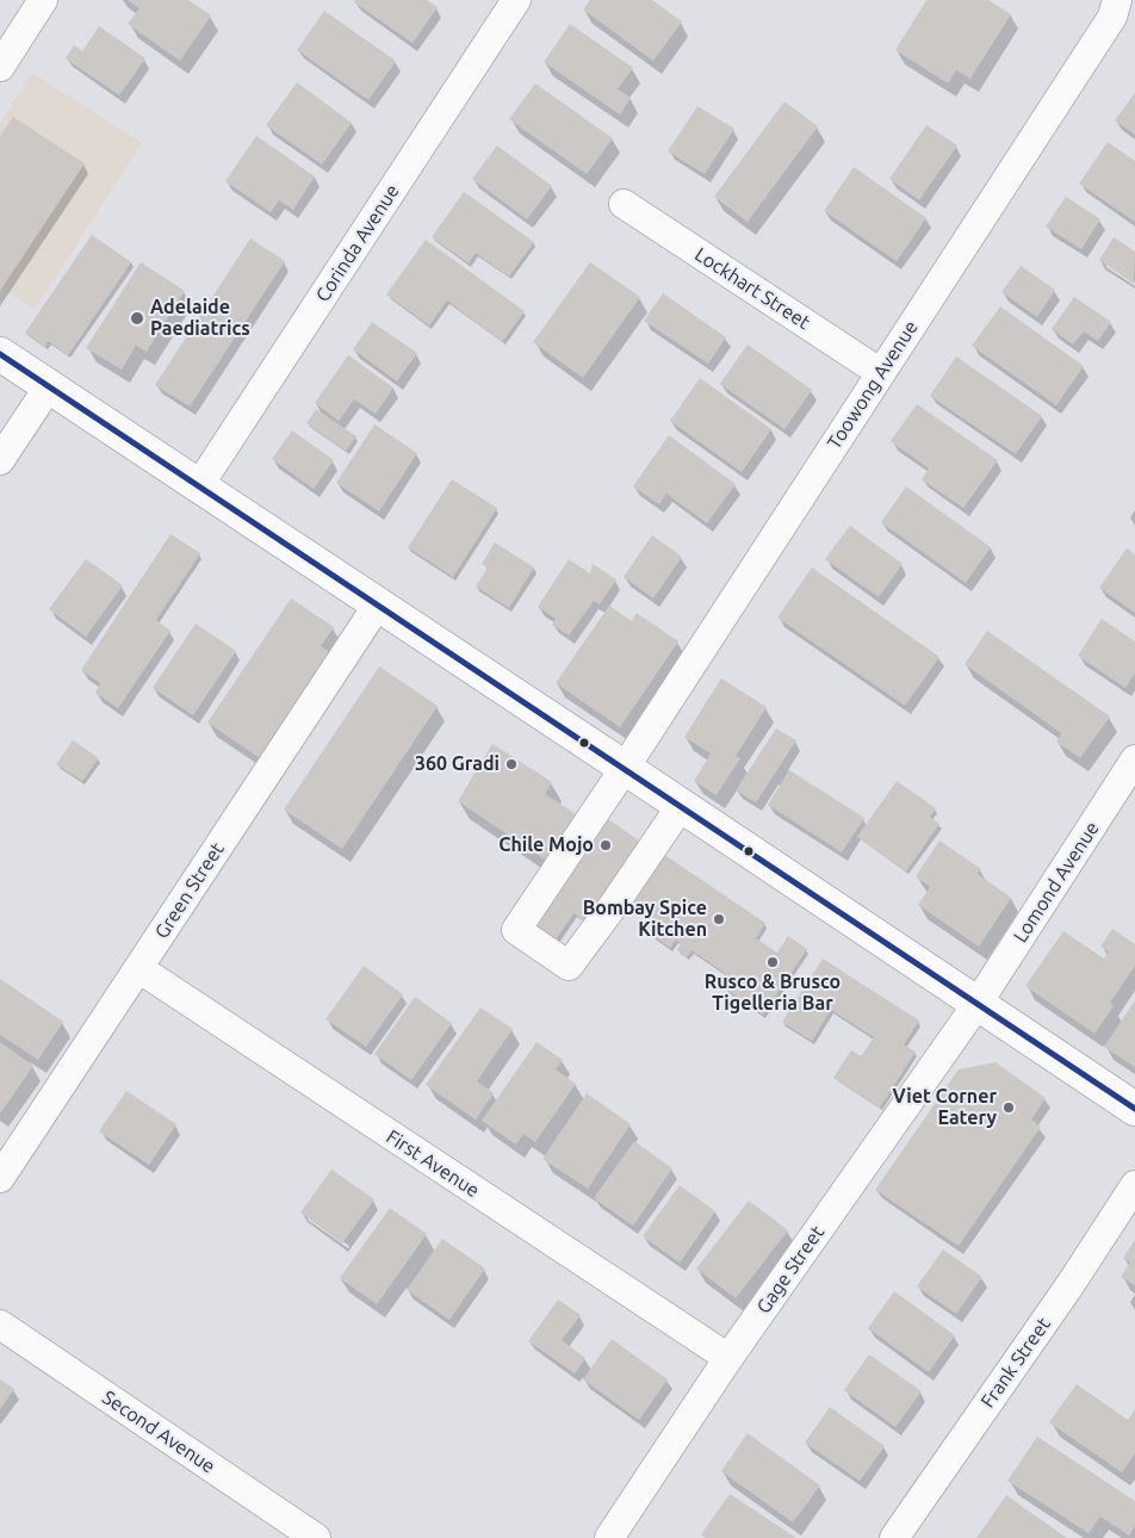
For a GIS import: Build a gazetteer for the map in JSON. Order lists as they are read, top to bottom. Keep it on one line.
{"streets":{"street":["Corinda Avenue","Lockhart Street","Toowong Avenue","Lomond Avenue","Green Street","First Avenue","Gage Street","Frank Street","Second Avenue"]},"crossings":[["Lockhart Street","Toowong Avenue"],["Lomond Avenue","Gage Street"],["Green Street","First Avenue"],["First Avenue","Gage Street"]],"places":["Adelaide Paediatrics","360 Gradi","Chile Mojo","Bombay Spice Kitchen","Rusco & Brusco Tigelleria Bar","Viet Corner Eatery"]}
